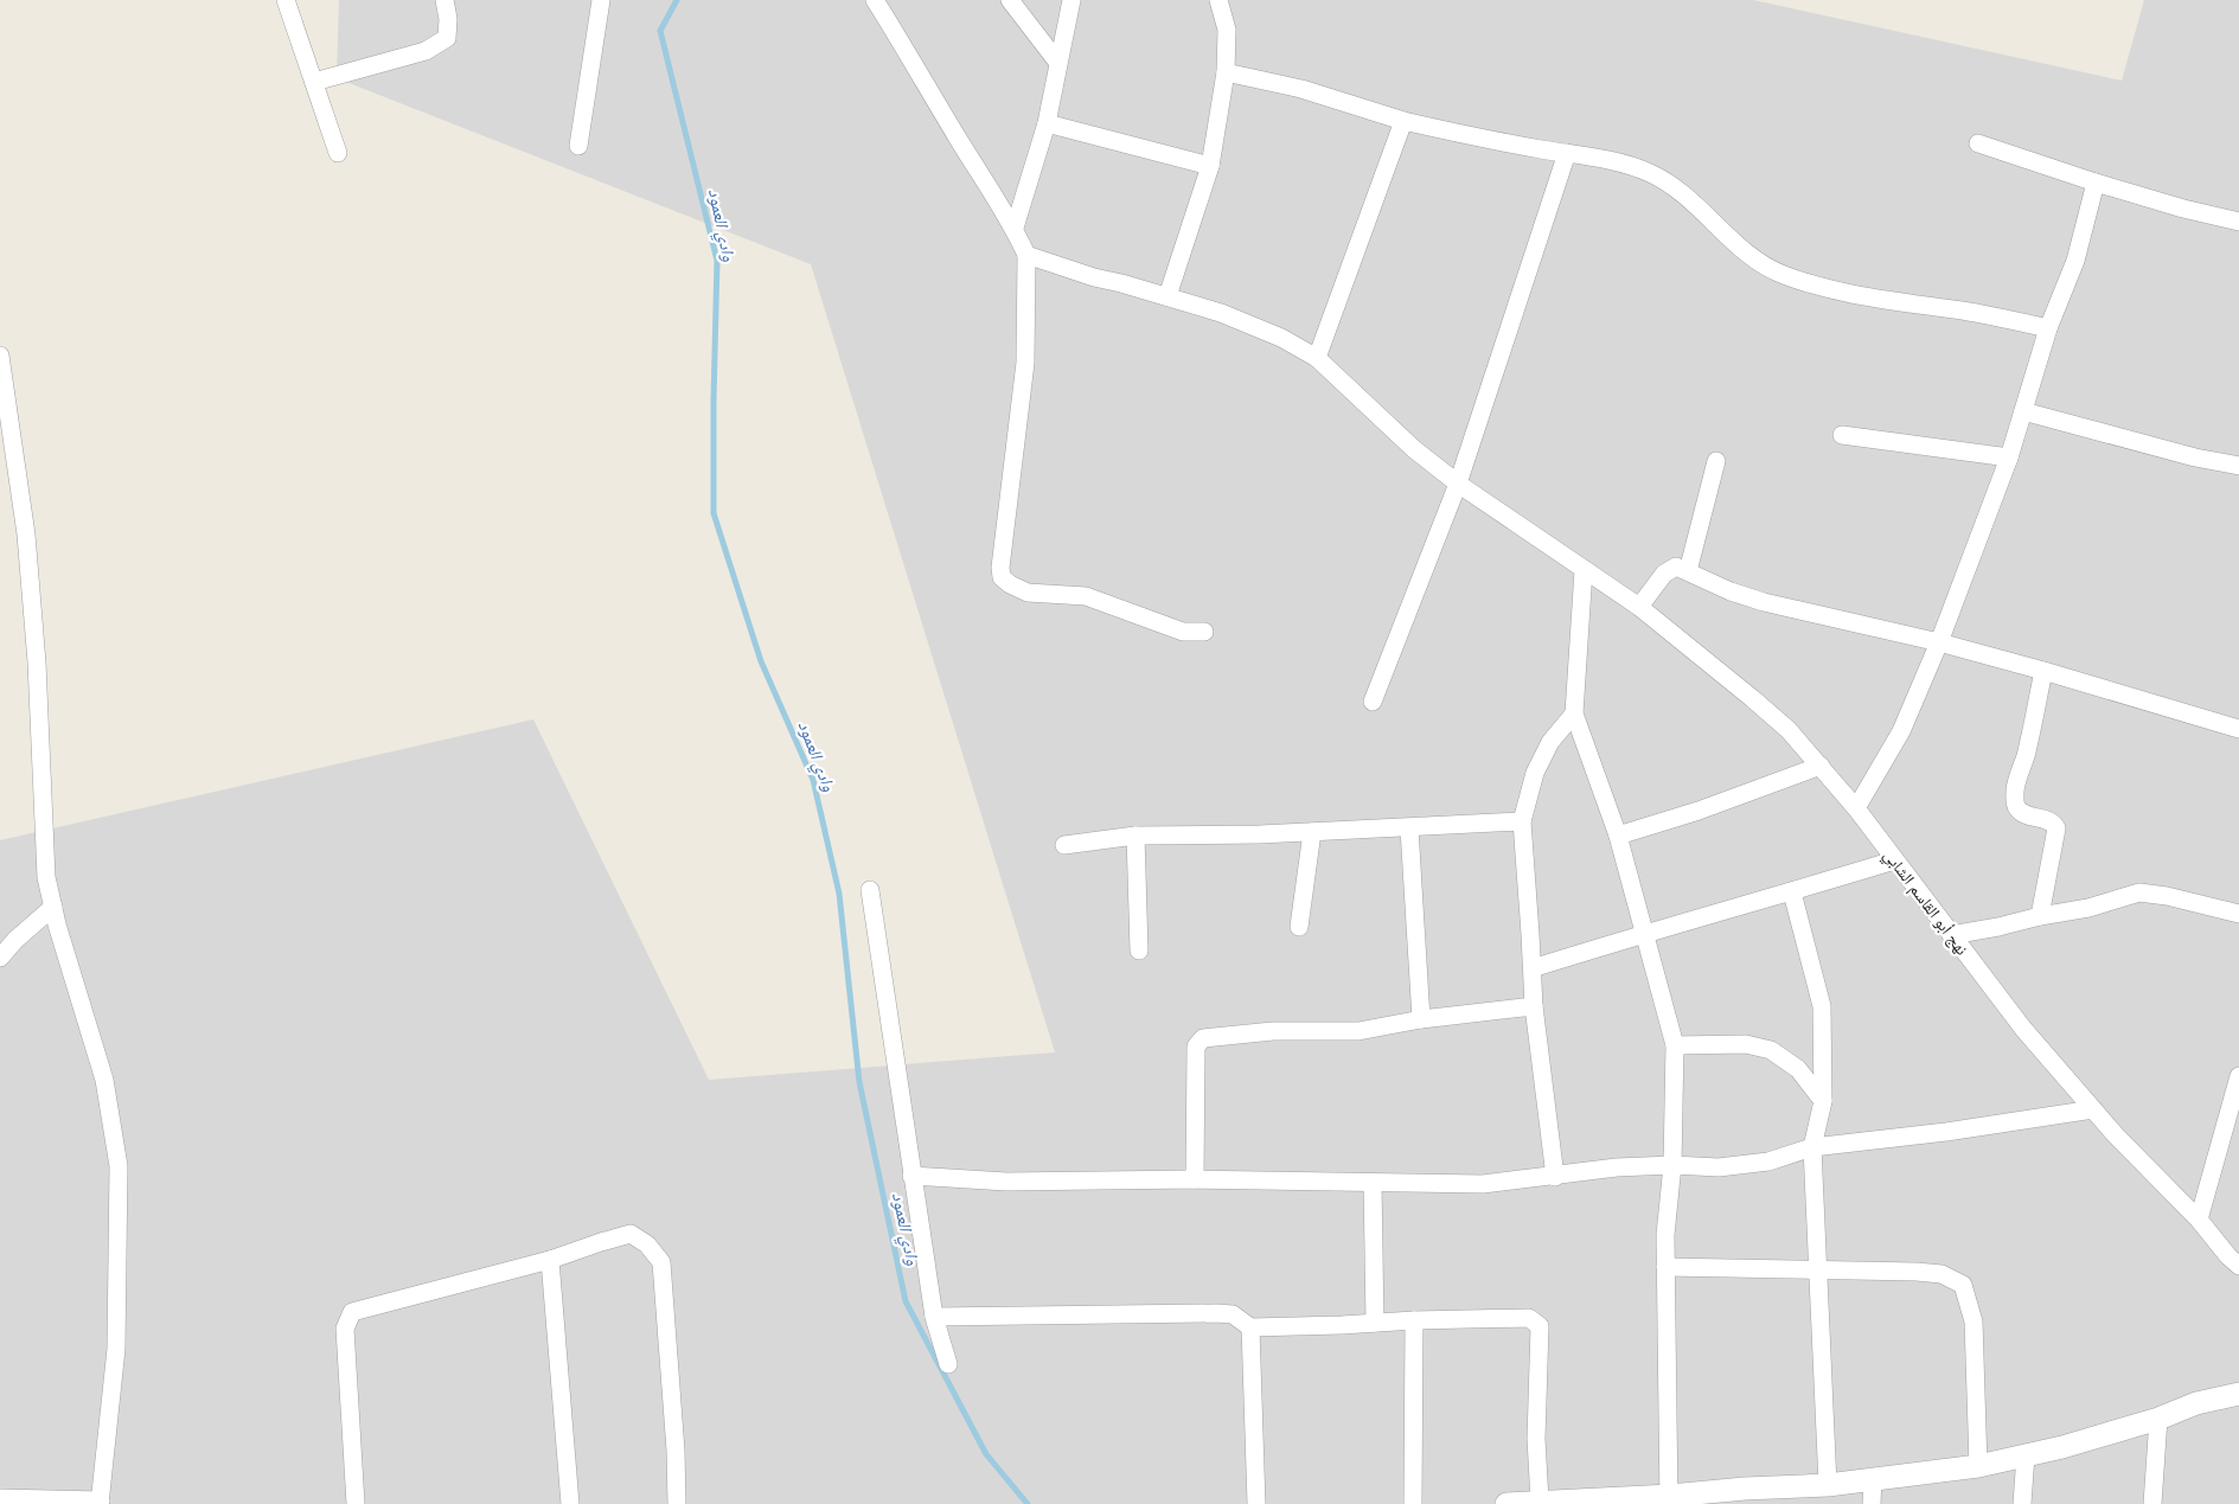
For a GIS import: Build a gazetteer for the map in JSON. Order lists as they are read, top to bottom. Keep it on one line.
{"streets":{"street":["نهج أبو القاسم الشابي"]},"water":["وادي العمود"]}
